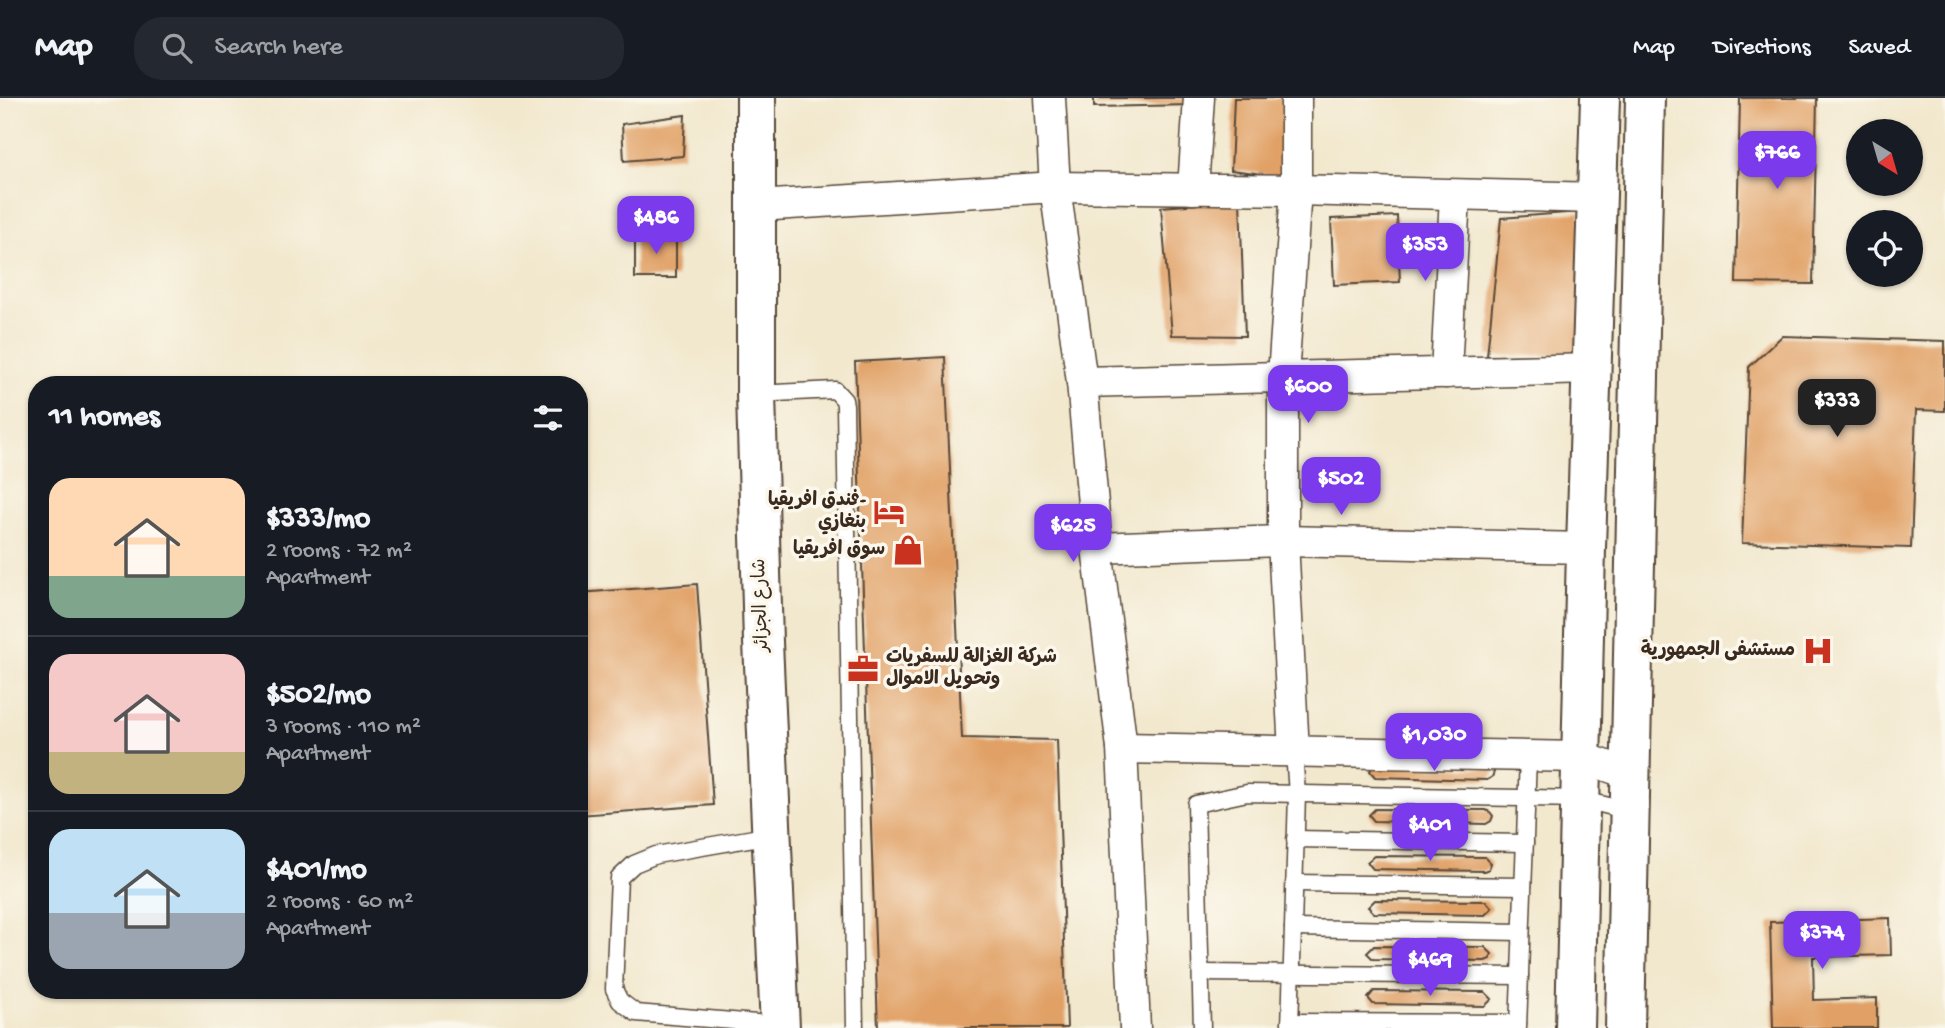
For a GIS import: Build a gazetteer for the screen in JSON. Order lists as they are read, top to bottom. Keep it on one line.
{"streets":{"main road":["شارع الجزائر"]},"places":{"hotel":["فندق افريقيا- بنغازي"],"shop":["سوق افريقيا"],"hospital":["مستشفى الجمهورية"],"office":["شركة الغزالة للسفريات وتحويل الاموال"]},"north":"bottom right","page":{"header":"Map","search":"Search here","nav":["Map","Directions","Saved"],"price":["$766","$486","$353","$600","$333","$502","$625","$1,030","$401","$374","$469"],"heading":"11 homes","list":[{"name":"$333/mo","note":"2 rooms · 72 m² · Apartment"},{"name":"$502/mo","note":"3 rooms · 110 m² · Apartment"},{"name":"$401/mo","note":"2 rooms · 60 m² · Apartment"}]}}
